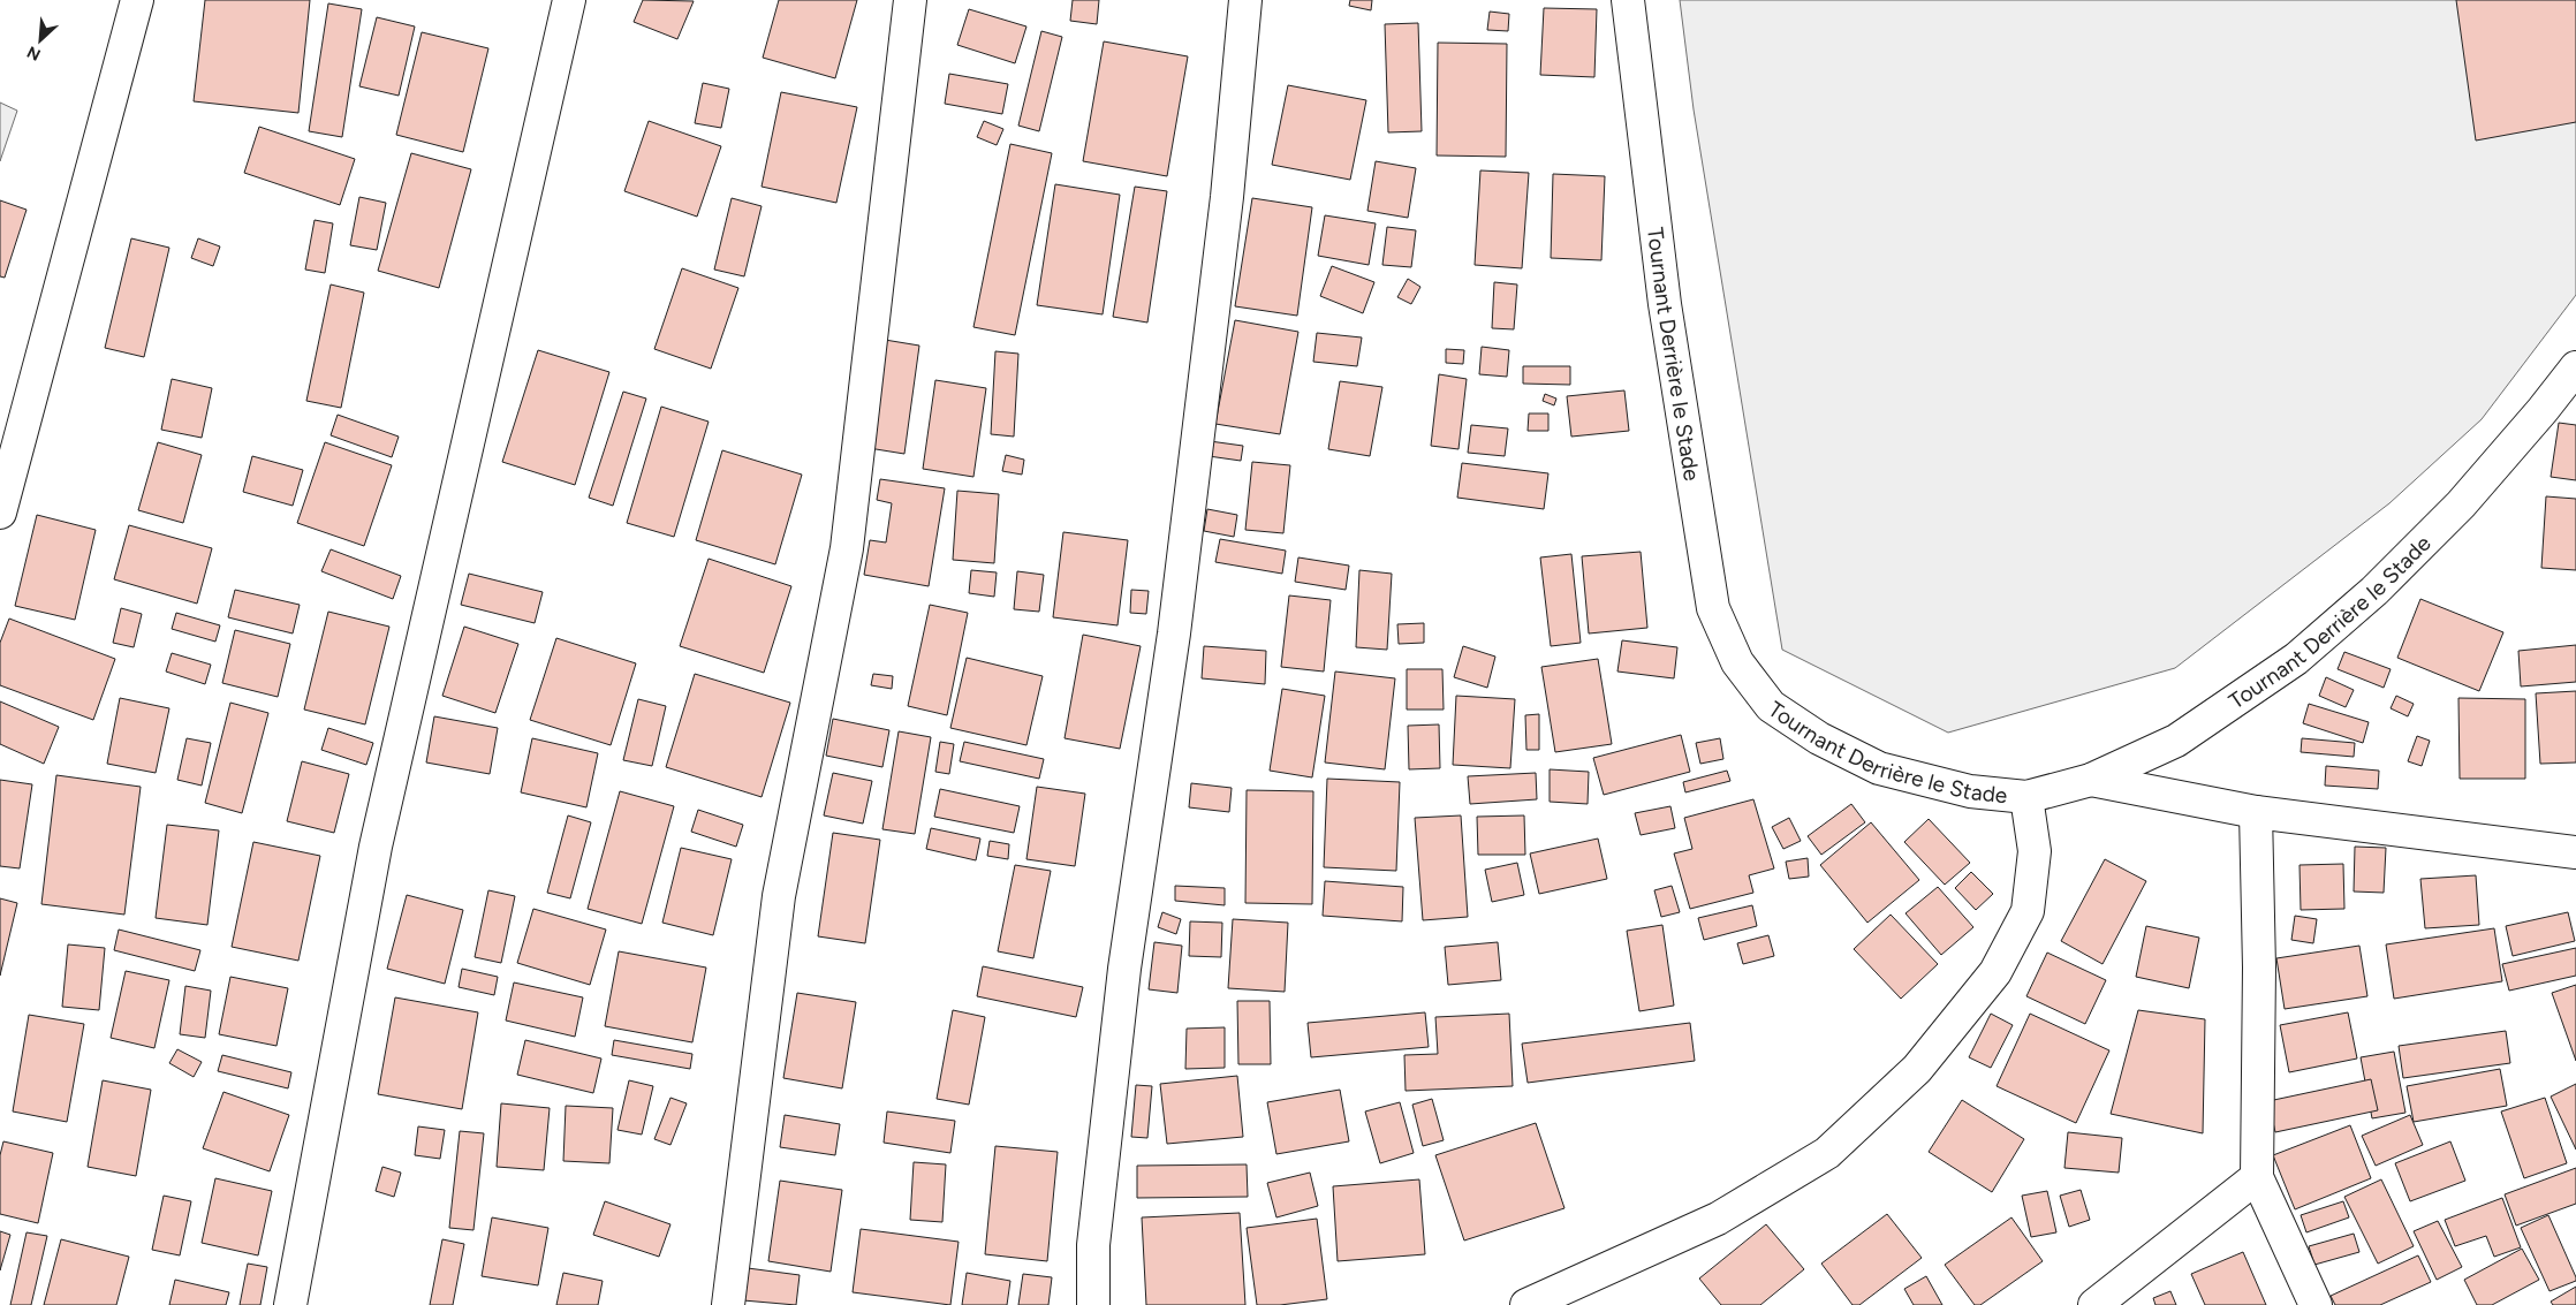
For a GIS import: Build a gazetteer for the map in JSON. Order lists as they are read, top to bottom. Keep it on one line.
{"streets":{"street":["Tournant Derrière le Stade"]},"north":"bottom left"}
